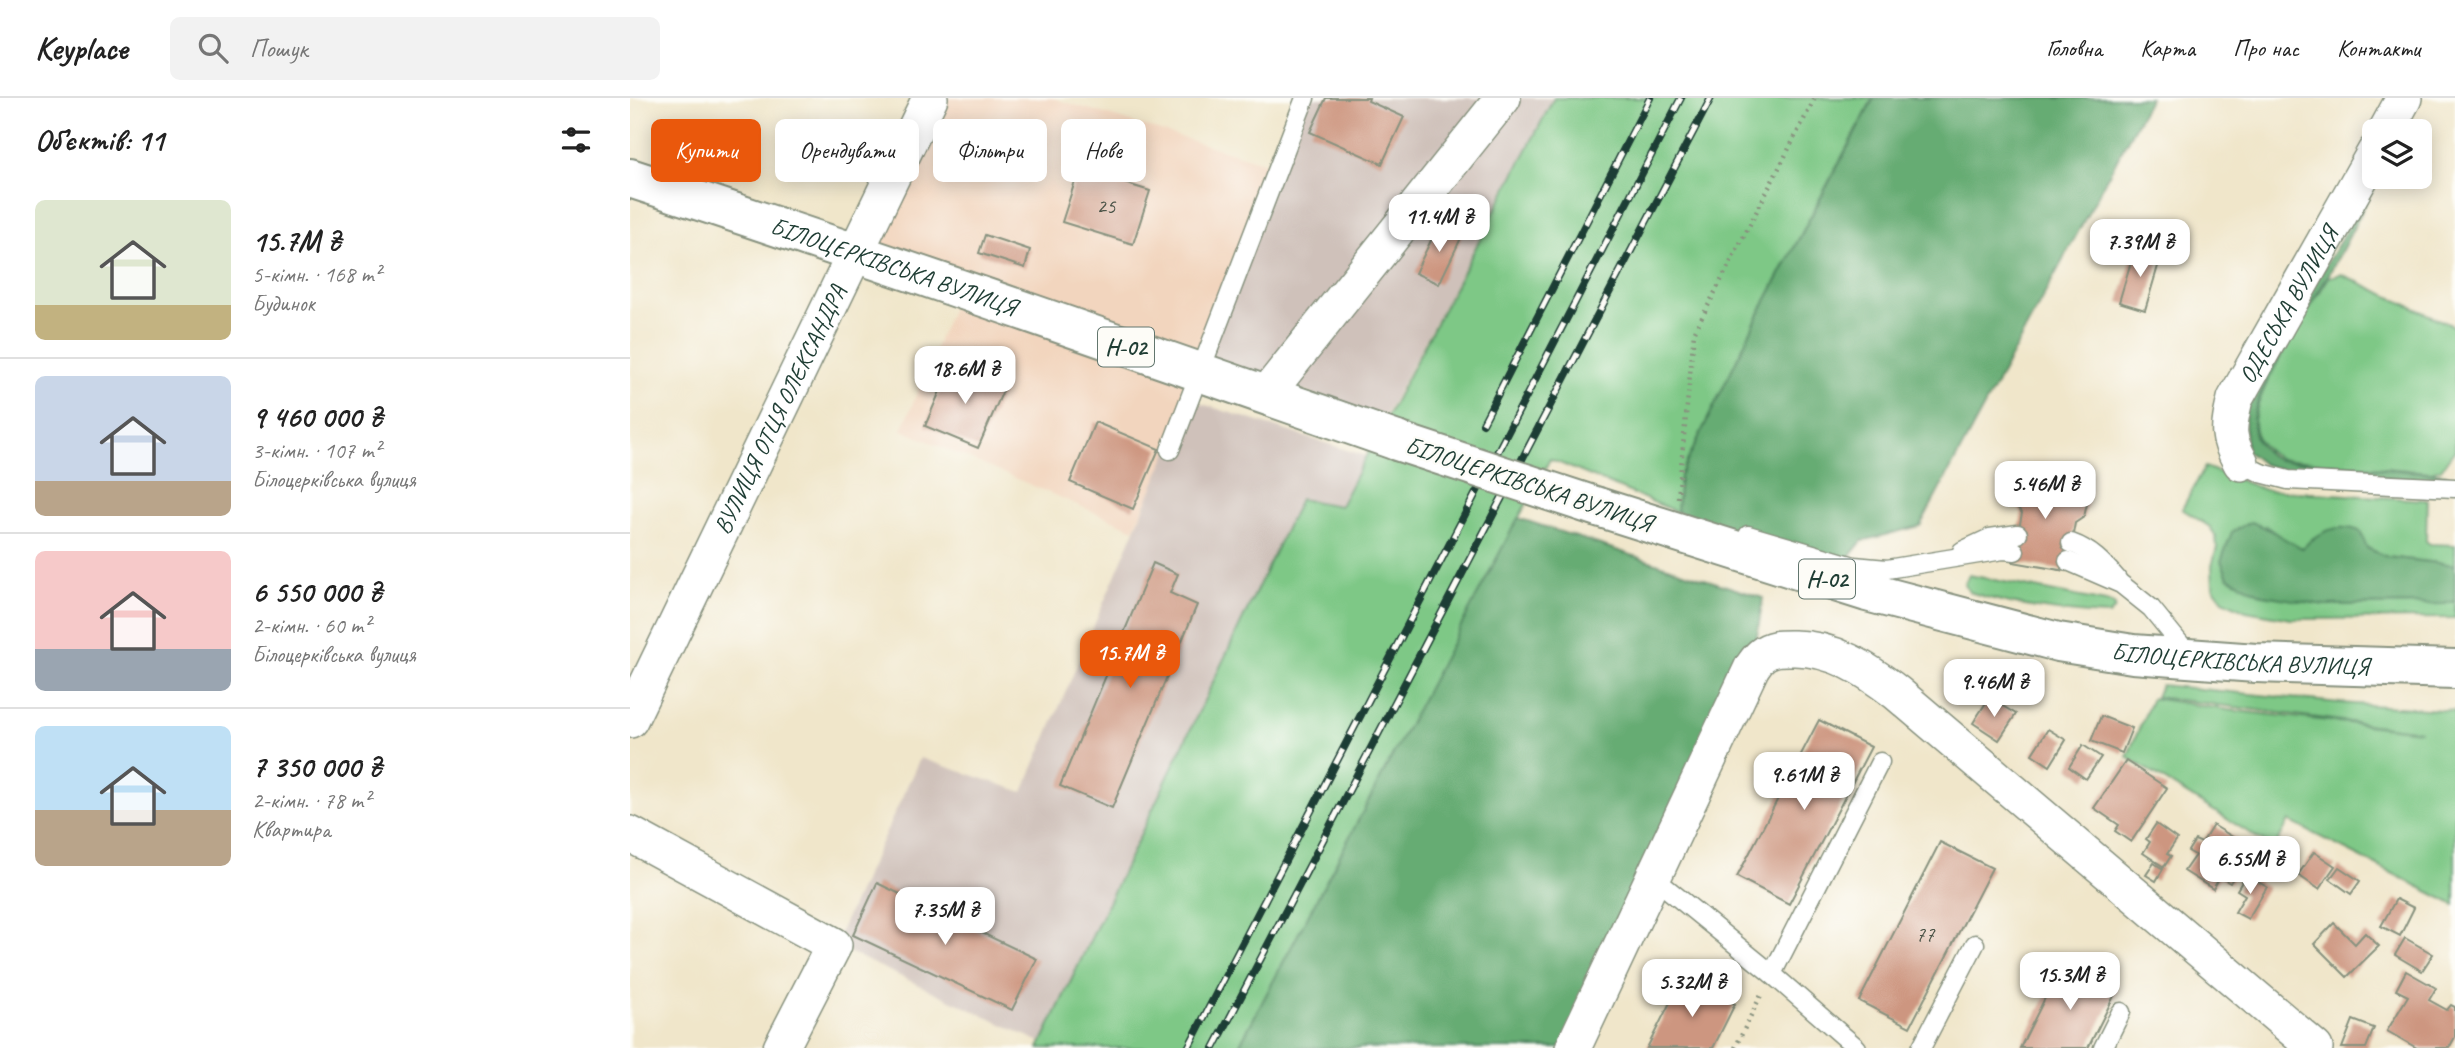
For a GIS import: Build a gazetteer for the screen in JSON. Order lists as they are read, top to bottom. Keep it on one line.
{"streets":{"main road":["БІЛОЦЕРКІВСЬКА ВУЛИЦЯ","Н-02"],"street":["ОДЕСЬКА ВУЛИЦЯ","ВУЛИЦЯ ОТЦЯ ОЛЕКСАНДРА"]},"crossings":[["БІЛОЦЕРКІВСЬКА ВУЛИЦЯ","ВУЛИЦЯ ОТЦЯ ОЛЕКСАНДРА"]],"house_numbers":["25","77"],"page":{"header":"Keyplace","search":"Пошук","nav":["Головна","Карта","Про нас","Контакти"],"heading":"Об’єктів: 11","chip":["Купити","Орендувати","Фільтри","Нове"],"list":[{"name":"15.7M ₴","note":"5-кімн. · 168 m² · Будинок"},{"name":"9 460 000 ₴","note":"3-кімн. · 107 m² · Білоцерківська вулиця"},{"name":"6 550 000 ₴","note":"2-кімн. · 60 m² · Білоцерківська вулиця"},{"name":"7 350 000 ₴","note":"2-кімн. · 78 m² · Квартира"}],"price":["11.4M ₴","7.39M ₴","18.6M ₴","5.46M ₴","15.7M ₴","9.46M ₴","9.61M ₴","6.55M ₴","7.35M ₴","15.3M ₴","5.32M ₴"]}}
